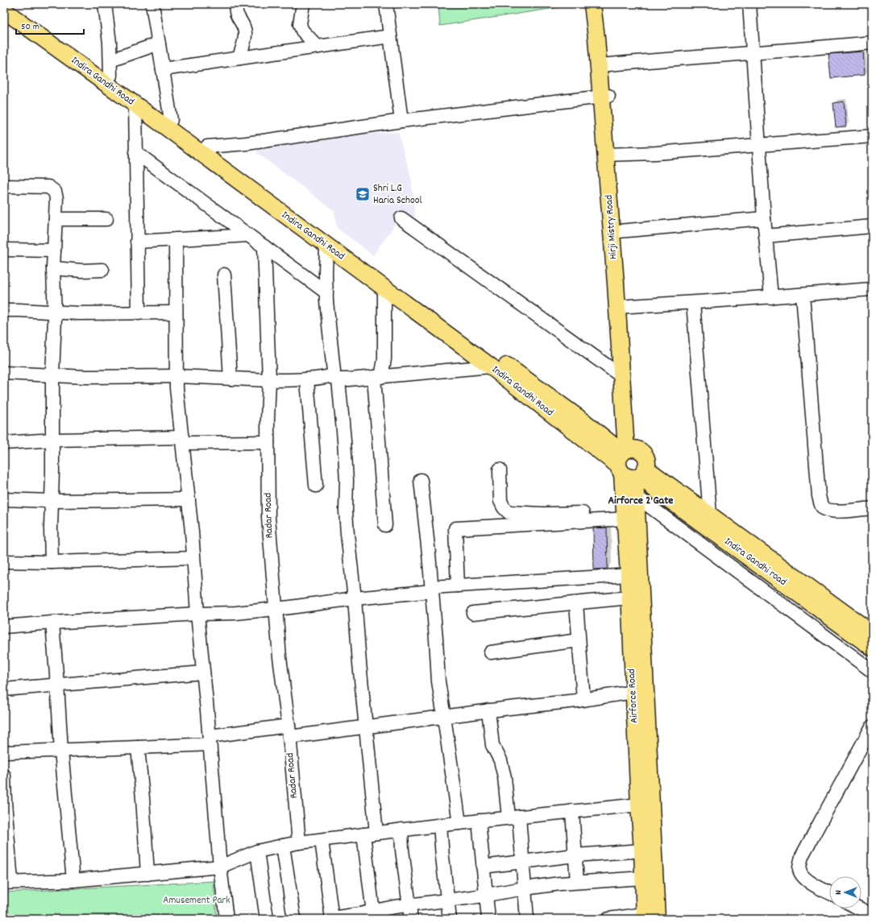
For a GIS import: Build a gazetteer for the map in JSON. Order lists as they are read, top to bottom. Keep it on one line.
{"streets":{"main road":["Indira Gandhi Road","Hirji Mistry Road","Indira Gandhi road","Airforce Road"],"street":["Radar Road"]},"crossings":[["Indira Gandhi Road","Hirji Mistry Road"],["Indira Gandhi Road","Indira Gandhi road"],["Indira Gandhi Road","Airforce Road"],["Hirji Mistry Road","Indira Gandhi road"],["Hirji Mistry Road","Airforce Road"],["Indira Gandhi road","Airforce Road"]],"districts":["Airforce 2 Gate"],"parks":["Amusement Park"],"places":{"school or university":["Shri L.G Haria School"]},"scale_bar":"50 m","north":"left"}
